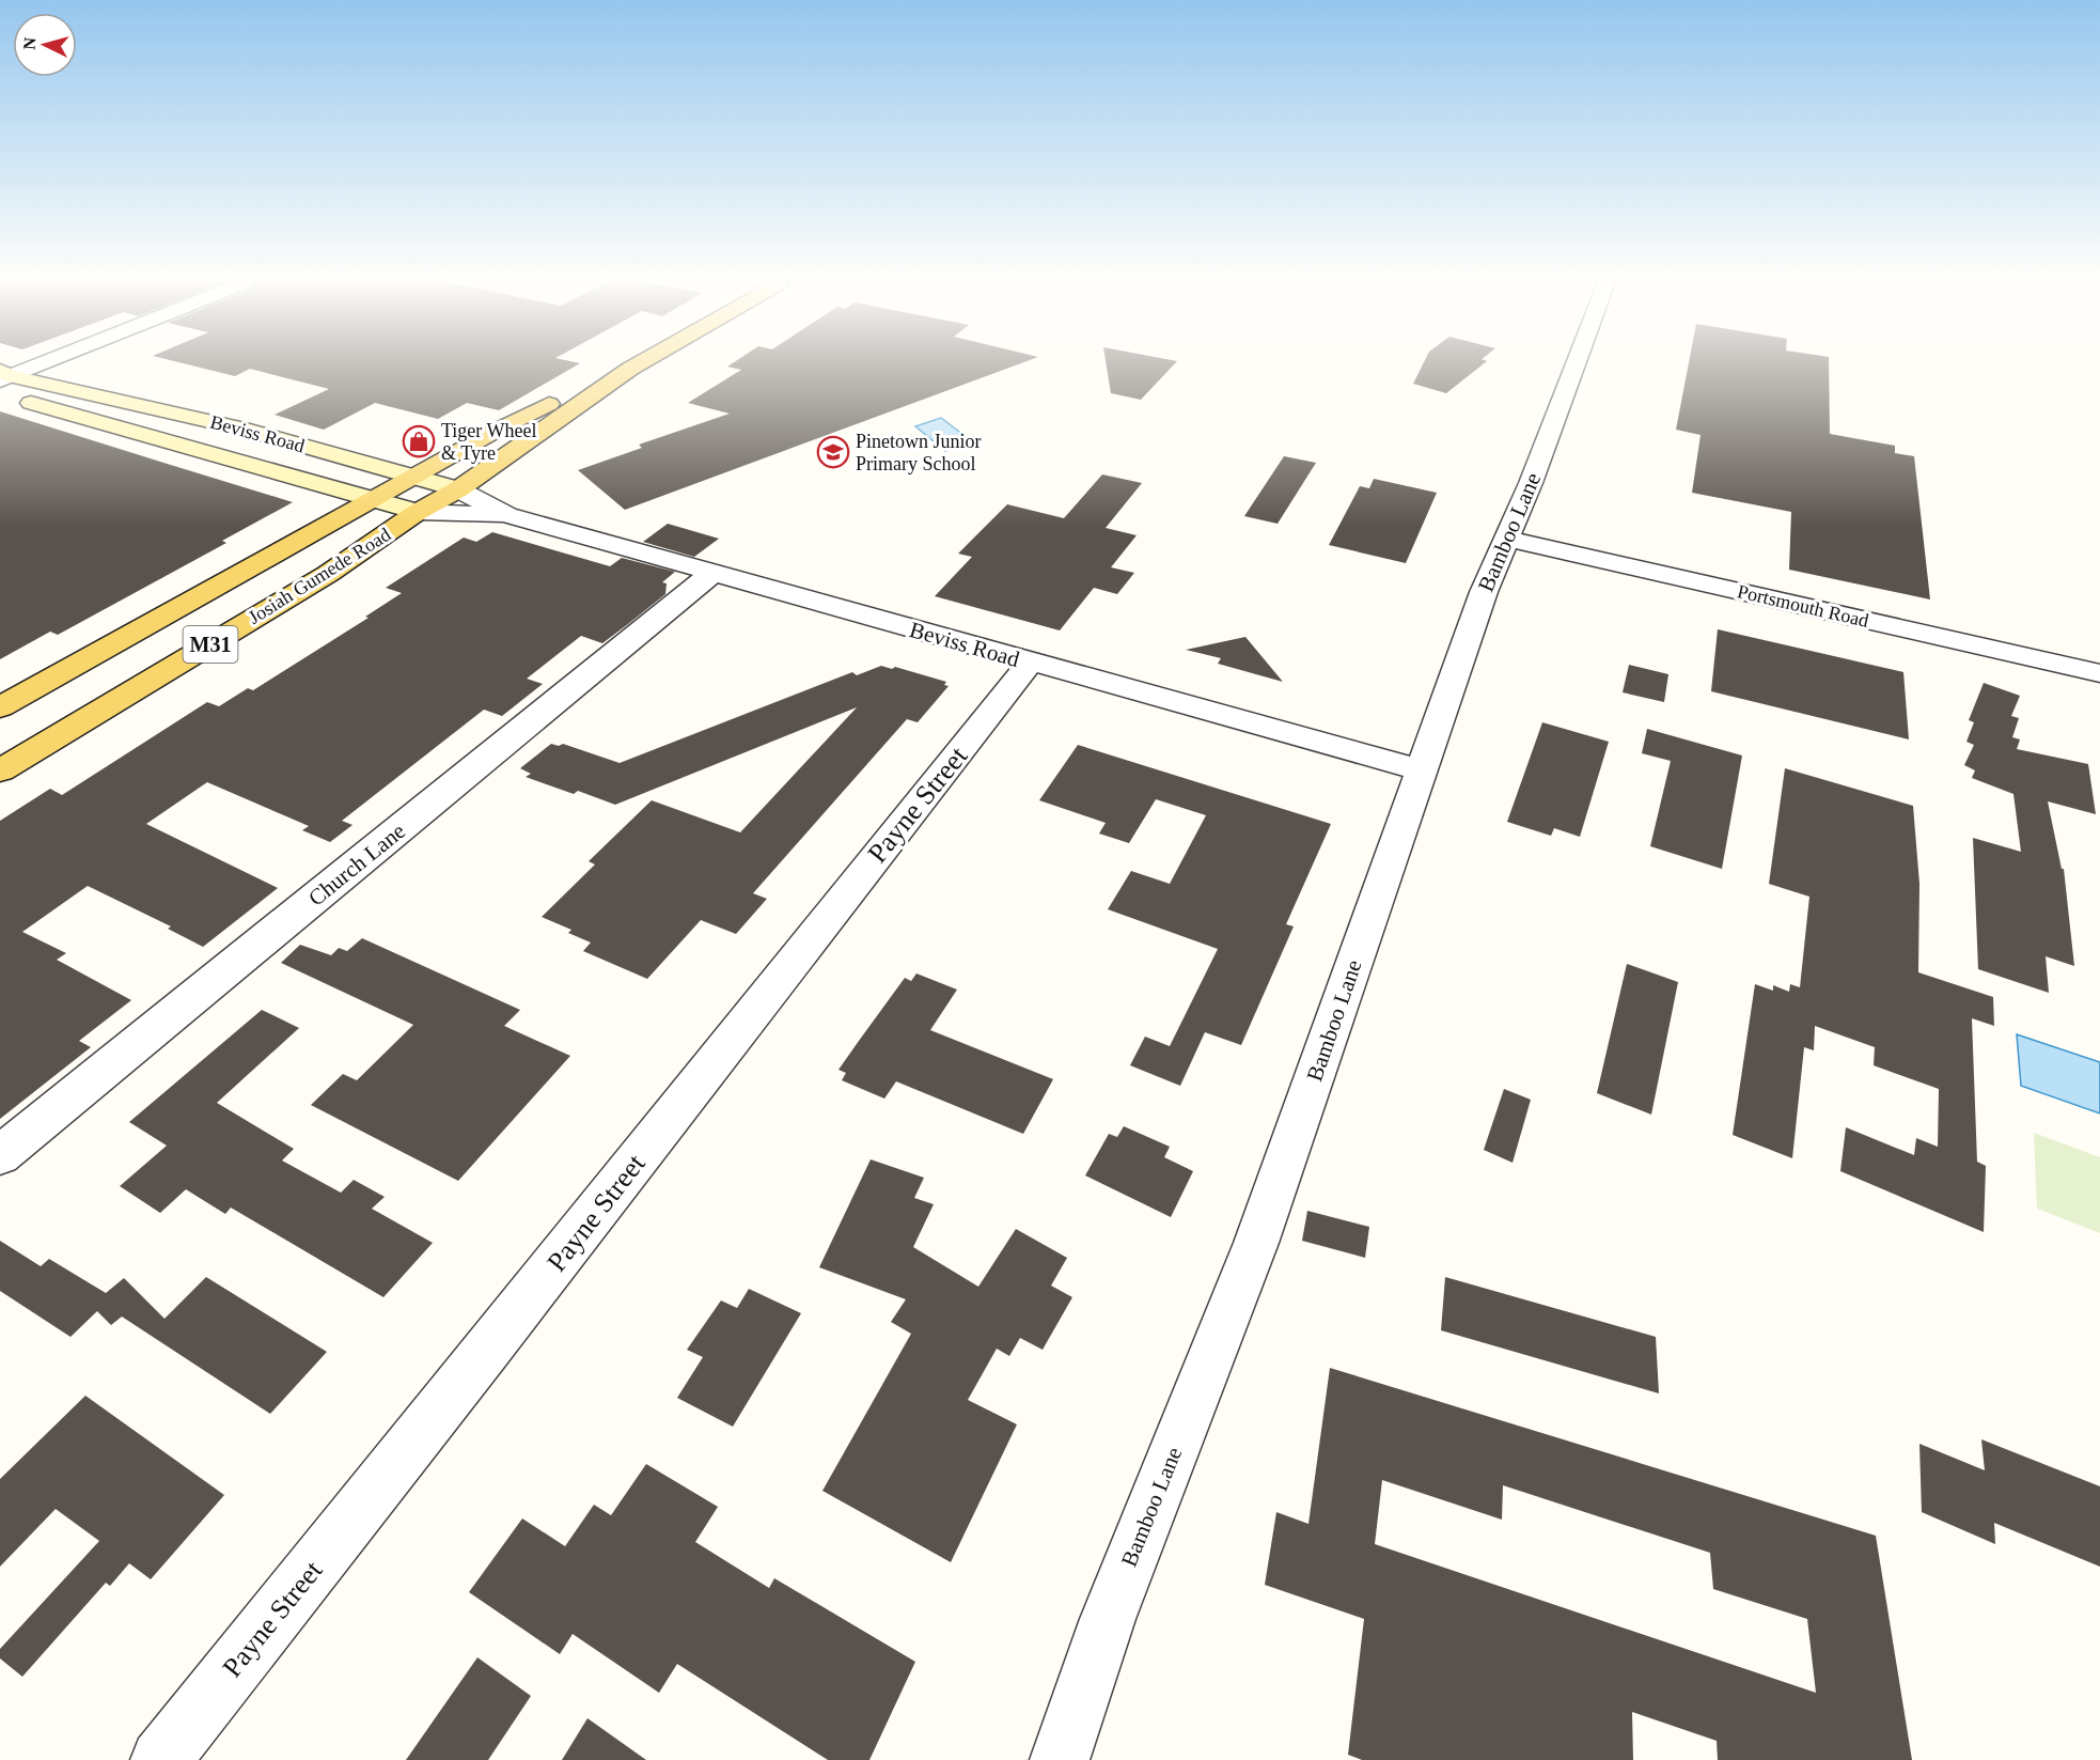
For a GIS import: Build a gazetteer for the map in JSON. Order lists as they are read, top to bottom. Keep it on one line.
{"streets":{"main road":["Beviss Road","Josiah Gumede Road","M31"],"street":["Bamboo Lane","Portsmouth Road","Payne Street","Church Lane"]},"crossings":[["Beviss Road","Bamboo Lane"],["Beviss Road","Josiah Gumede Road"],["Beviss Road","Payne Street"],["Beviss Road","Church Lane"],["Bamboo Lane","Portsmouth Road"]],"places":{"shop":["Tiger Wheel & Tyre"],"school or university":["Pinetown Junior Primary School"]},"north":"left"}
